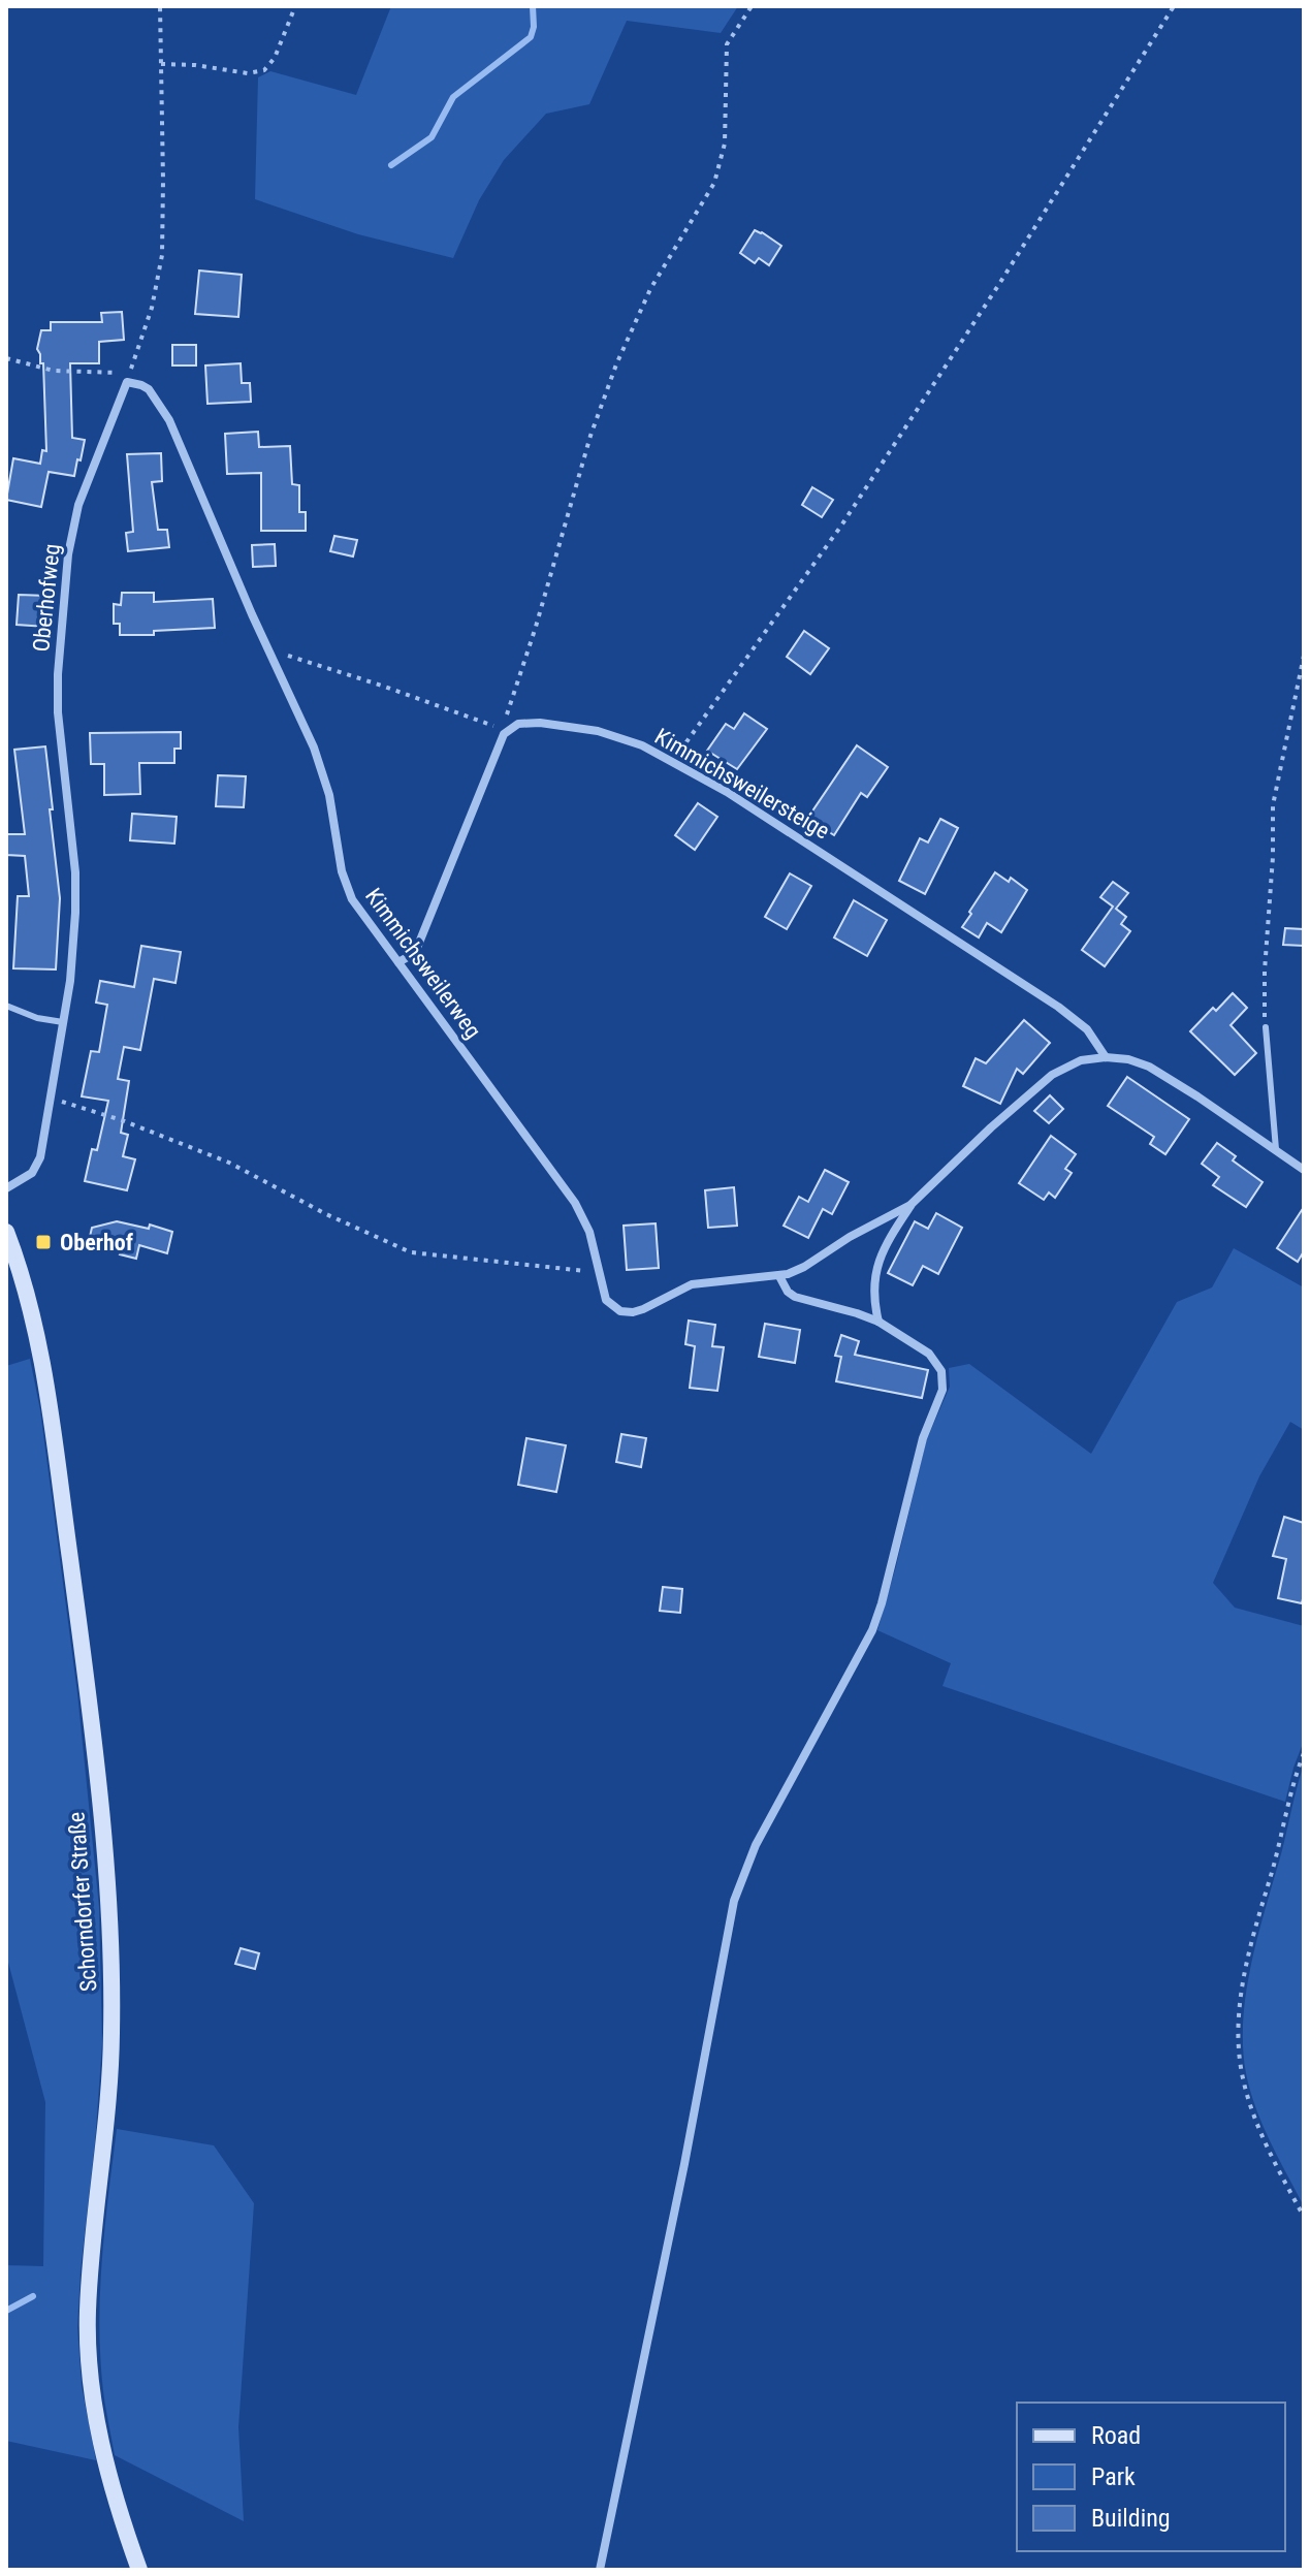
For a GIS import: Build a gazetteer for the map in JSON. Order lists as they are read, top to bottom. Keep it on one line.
{"streets":{"main road":["Schorndorfer Straße"],"street":["Oberhofweg","Kimmichsweilersteige","Kimmichsweilerweg"]},"crossings":[["Oberhofweg","Kimmichsweilerweg"],["Kimmichsweilersteige","Kimmichsweilerweg"]],"places":{"transit":["Oberhof"]},"legend":["Road","Park","Building"]}
